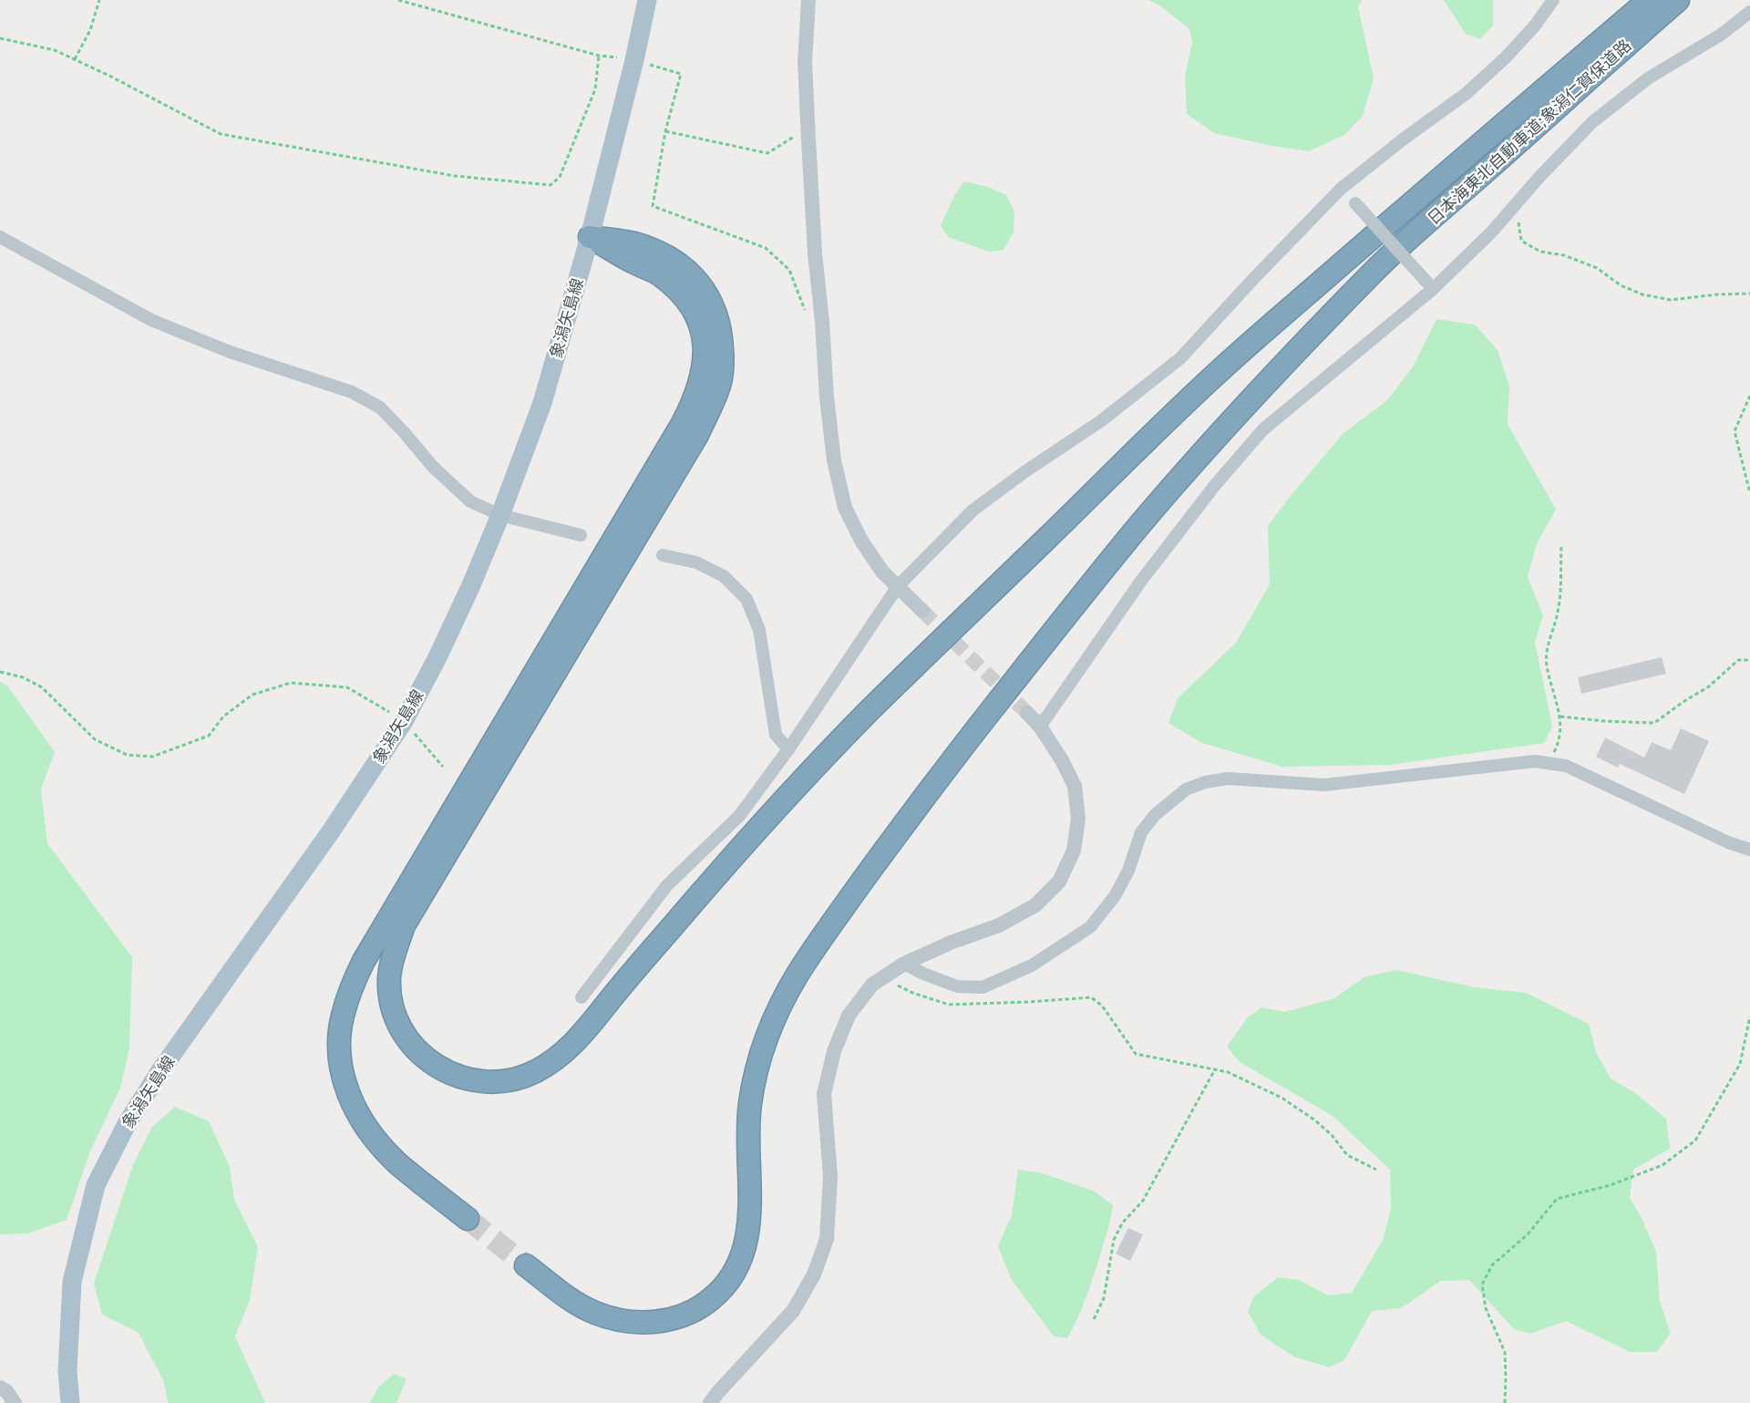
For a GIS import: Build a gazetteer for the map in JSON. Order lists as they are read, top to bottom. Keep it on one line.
{"streets":{"highway":["日本海東北自動車道;象潟仁賀保道路"],"main road":["象潟矢島線"]},"crossings":[["日本海東北自動車道;象潟仁賀保道路","象潟矢島線"]]}
